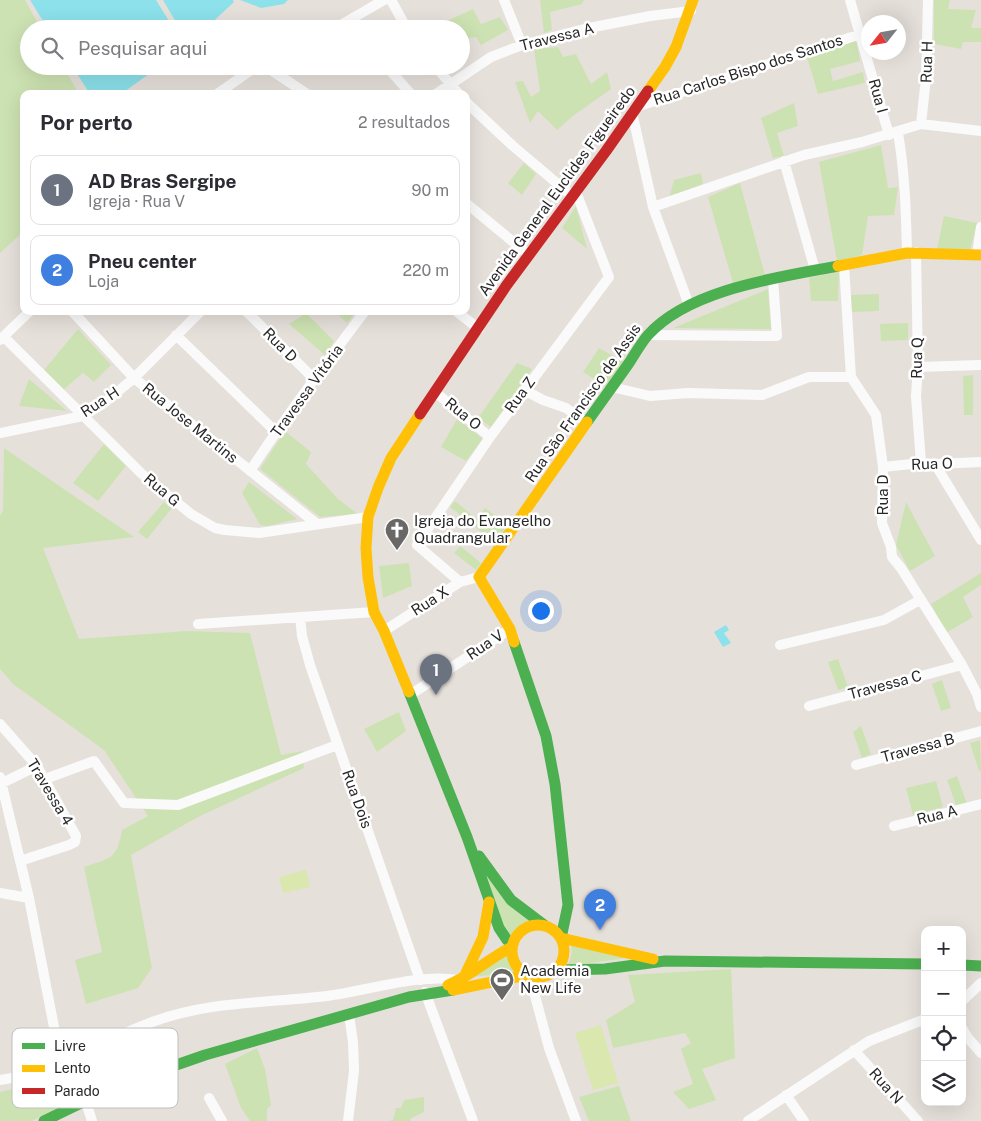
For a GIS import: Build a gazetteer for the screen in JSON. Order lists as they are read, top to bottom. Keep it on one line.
{"streets":{"main road":["Avenida General Euclides Figueiredo","Rua São Francisco de Assis"],"street":["Travessa A","Rua H","Rua Carlos Bispo dos Santos","Rua I","Rua D","Rua Q","Travessa Vitória","Rua Z","Rua O","Rua Jose Martins","Rua G","Rua X","Rua V","Travessa C","Travessa B","Travessa 4","Rua Dois","Rua A","Rua N"]},"crossings":[["Travessa A","Avenida General Euclides Figueiredo"],["Rua H","Rua Jose Martins"],["Rua H","Rua G"],["Rua Carlos Bispo dos Santos","Rua I"],["Rua Carlos Bispo dos Santos","Avenida General Euclides Figueiredo"],["Rua I","Rua Q"],["Rua I","Rua São Francisco de Assis"],["Avenida General Euclides Figueiredo","Rua Z"],["Avenida General Euclides Figueiredo","Rua O"],["Avenida General Euclides Figueiredo","Rua G"],["Avenida General Euclides Figueiredo","Rua X"],["Avenida General Euclides Figueiredo","Rua V"],["Rua D","Travessa Vitória"],["Rua D","Rua São Francisco de Assis"],["Rua D","Rua O"],["Rua D","Travessa C"],["Rua Q","Rua São Francisco de Assis"],["Rua Q","Rua O"],["Travessa Vitória","Rua Jose Martins"],["Rua Z","Rua O"],["Rua Z","Rua X"],["Rua São Francisco de Assis","Rua X"],["Rua Jose Martins","Rua G"]],"places":{"church":["Igreja do Evangelho Quadrangular"],"sports":["Academia New Life"]},"legend":["Livre","Lento","Parado"],"north":"bottom left","page":{"search":"Pesquisar aqui","heading":["Por perto","2 resultados"],"list":[{"mark":"1","name":"AD Bras Sergipe","note":"Igreja · Rua V","value":"90 m"},{"mark":"2","name":"Pneu center","note":"Loja","value":"220 m"}],"pins":["1","2"],"map_buttons":["+","−"]}}
